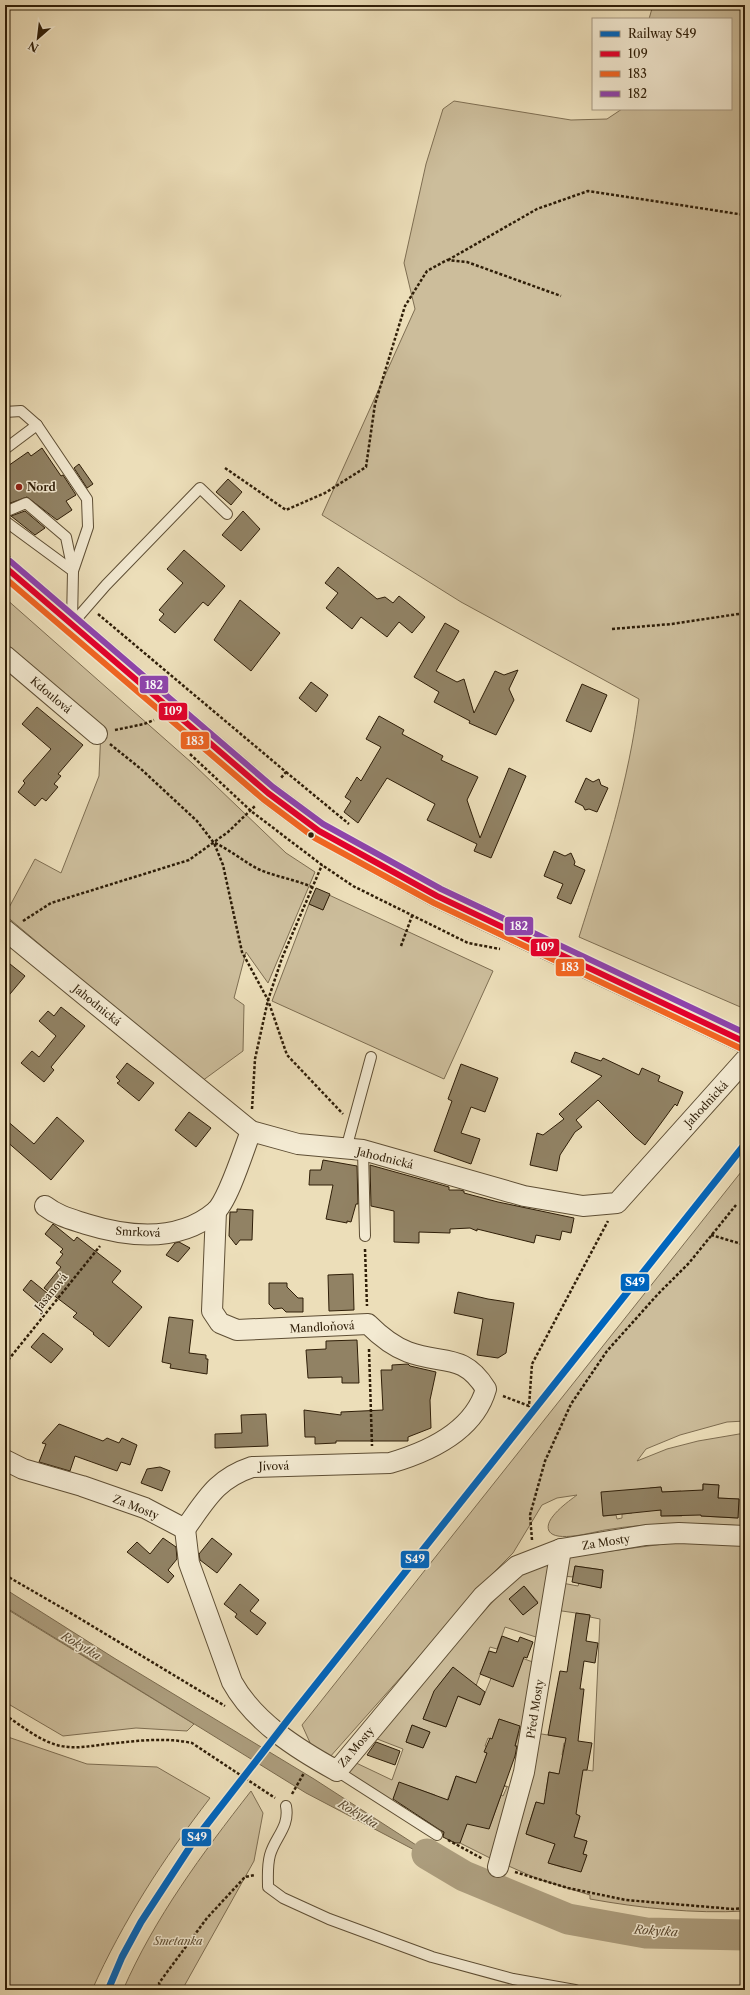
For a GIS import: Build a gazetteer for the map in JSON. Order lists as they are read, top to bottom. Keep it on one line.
{"streets":{"street":["Kdoulová","Jahodnická","Smrková","Mandloňová","Jívová","Za Mosty","Před Mosty"],"path":["Jasanová"]},"crossings":[["Jahodnická","Smrková"],["Smrková","Jasanová"],["Smrková","Mandloňová"],["Mandloňová","Jívová"],["Jívová","Za Mosty"],["Za Mosty","Před Mosty"]],"water":["Rokytka"],"parks":["Smetanka"],"places":["Nord"],"lines":["transit line 182","transit line 109","transit line 183","rail line S49"],"legend":["Railway S49","109","183","182"],"north":"bottom left"}
